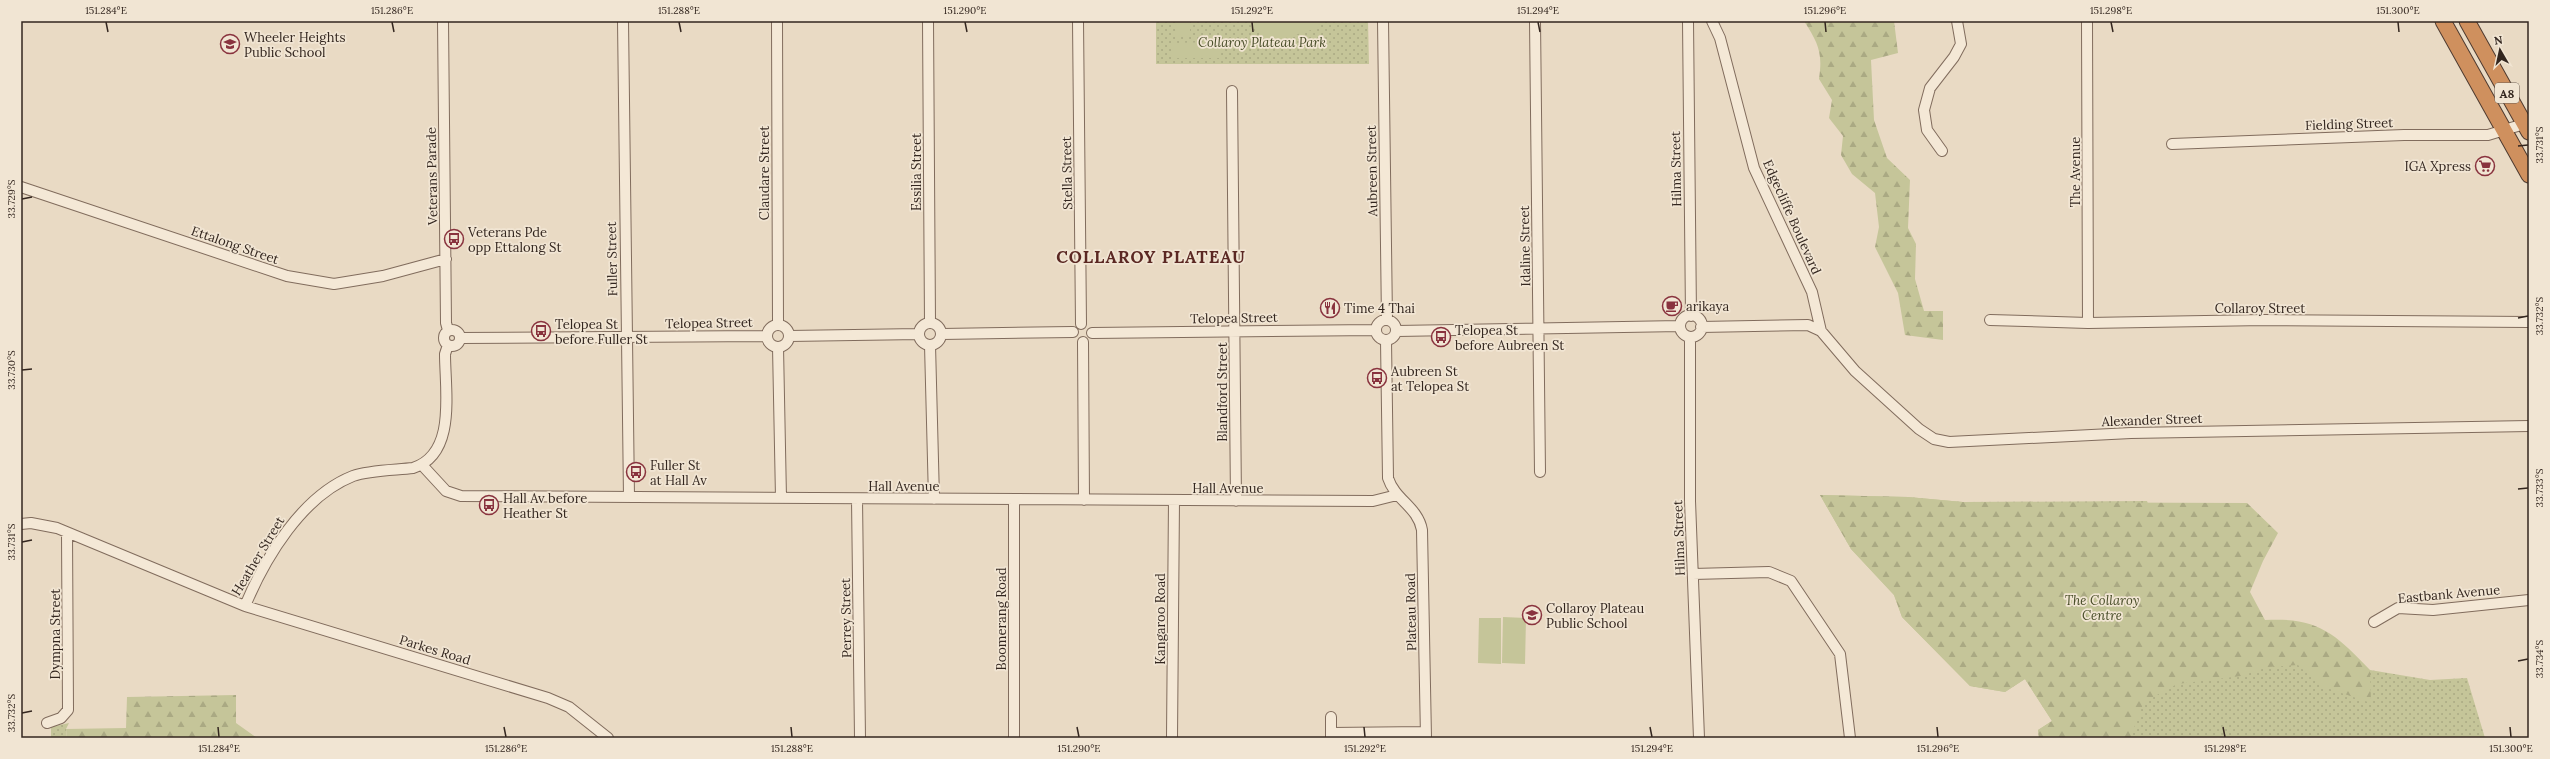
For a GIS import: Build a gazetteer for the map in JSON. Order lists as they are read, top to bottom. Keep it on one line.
{"streets":{"highway":["A8"],"street":["Fielding Street","Hilma Street","Aubreen Street","Essilia Street","The Avenue","Claudare Street","Stella Street","Veterans Parade","Edgecliffe Boulevard","Ettalong Street","Idaline Street","Fuller Street","Collaroy Street","Telopea Street","Blandford Street","Alexander Street","Hall Avenue","Heather Street","Eastbank Avenue","Plateau Road","Perrey Street","Boomerang Road","Kangaroo Road","Dympna Street","Parkes Road"]},"crossings":[["A8","Fielding Street"],["Aubreen Street","Telopea Street"],["The Avenue","Collaroy Street"],["Claudare Street","Telopea Street"],["Stella Street","Telopea Street"],["Veterans Parade","Ettalong Street"],["Veterans Parade","Telopea Street"],["Edgecliffe Boulevard","Alexander Street"],["Fuller Street","Telopea Street"],["Fuller Street","Hall Avenue"],["Telopea Street","Blandford Street"],["Blandford Street","Hall Avenue"],["Hall Avenue","Heather Street"],["Hall Avenue","Plateau Road"],["Hall Avenue","Perrey Street"],["Hall Avenue","Boomerang Road"],["Hall Avenue","Kangaroo Road"],["Heather Street","Dympna Street"],["Heather Street","Parkes Road"]],"districts":["COLLAROY PLATEAU"],"parks":["Collaroy Plateau Park","The Collaroy Centre"],"places":{"school or university":["Wheeler Heights Public School","Collaroy Plateau Public School"],"supermarket":["IGA Xpress"],"bus stop":["Veterans Pde opp Ettalong St","Telopea St before Fuller St","Telopea St before Aubreen St","Aubreen St at Telopea St","Fuller St at Hall Av","Hall Av before Heather St"],"cafe":["arikaya"],"restaurant":["Time 4 Thai"]},"north":"top","coordinates":["151.284°E","151.286°E","151.288°E","151.290°E","151.292°E","151.294°E","151.296°E","151.298°E","151.300°E","33.731°S","33.729°S","33.732°S","33.730°S","33.733°S","33.734°S"]}
